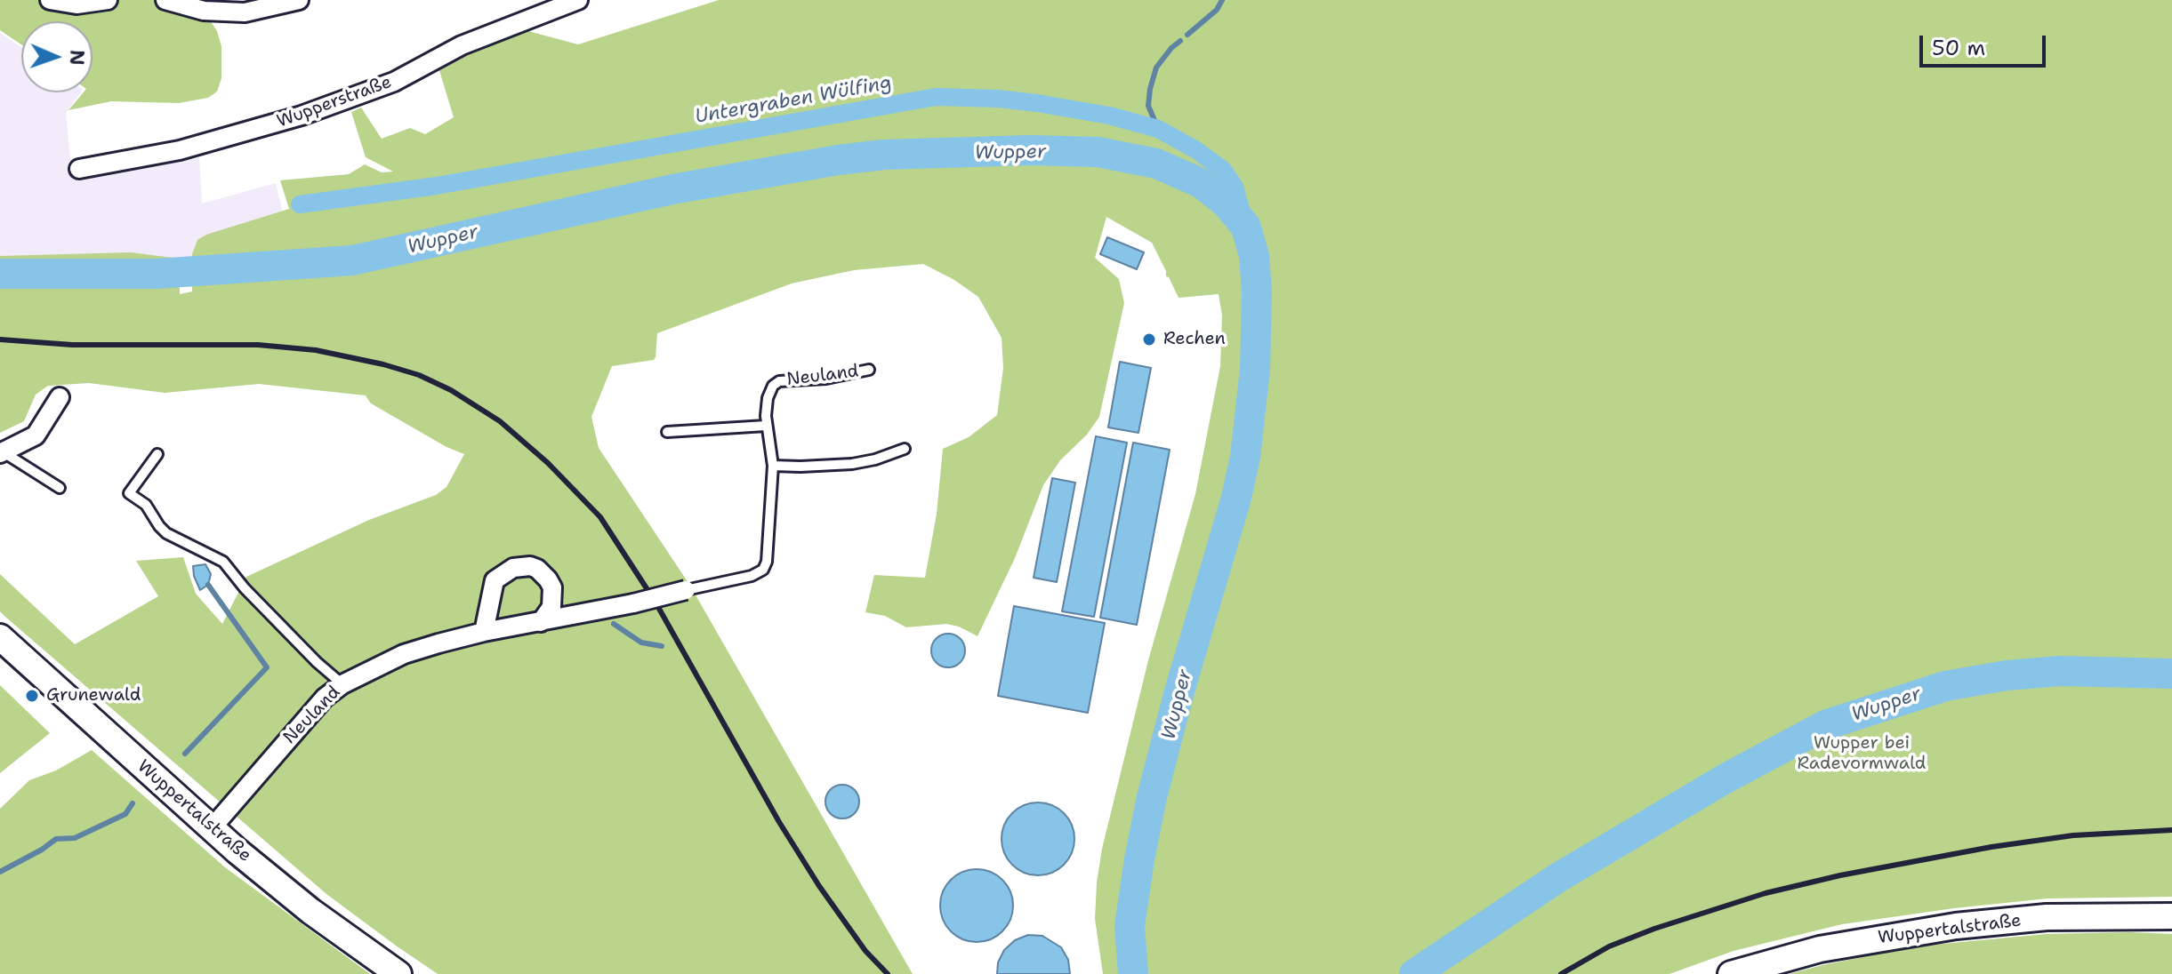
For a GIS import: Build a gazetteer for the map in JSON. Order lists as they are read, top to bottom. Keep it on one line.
{"streets":{"main road":["Wuppertalstraße"],"street":["Wupperstraße","Neuland"]},"crossings":[["Neuland","Wuppertalstraße"]],"water":["Untergraben Wülfing","Wupper"],"parks":["Wupper bei Radevormwald"],"places":["Rechen","Grunewald"],"scale_bar":"50 m","north":"right"}
